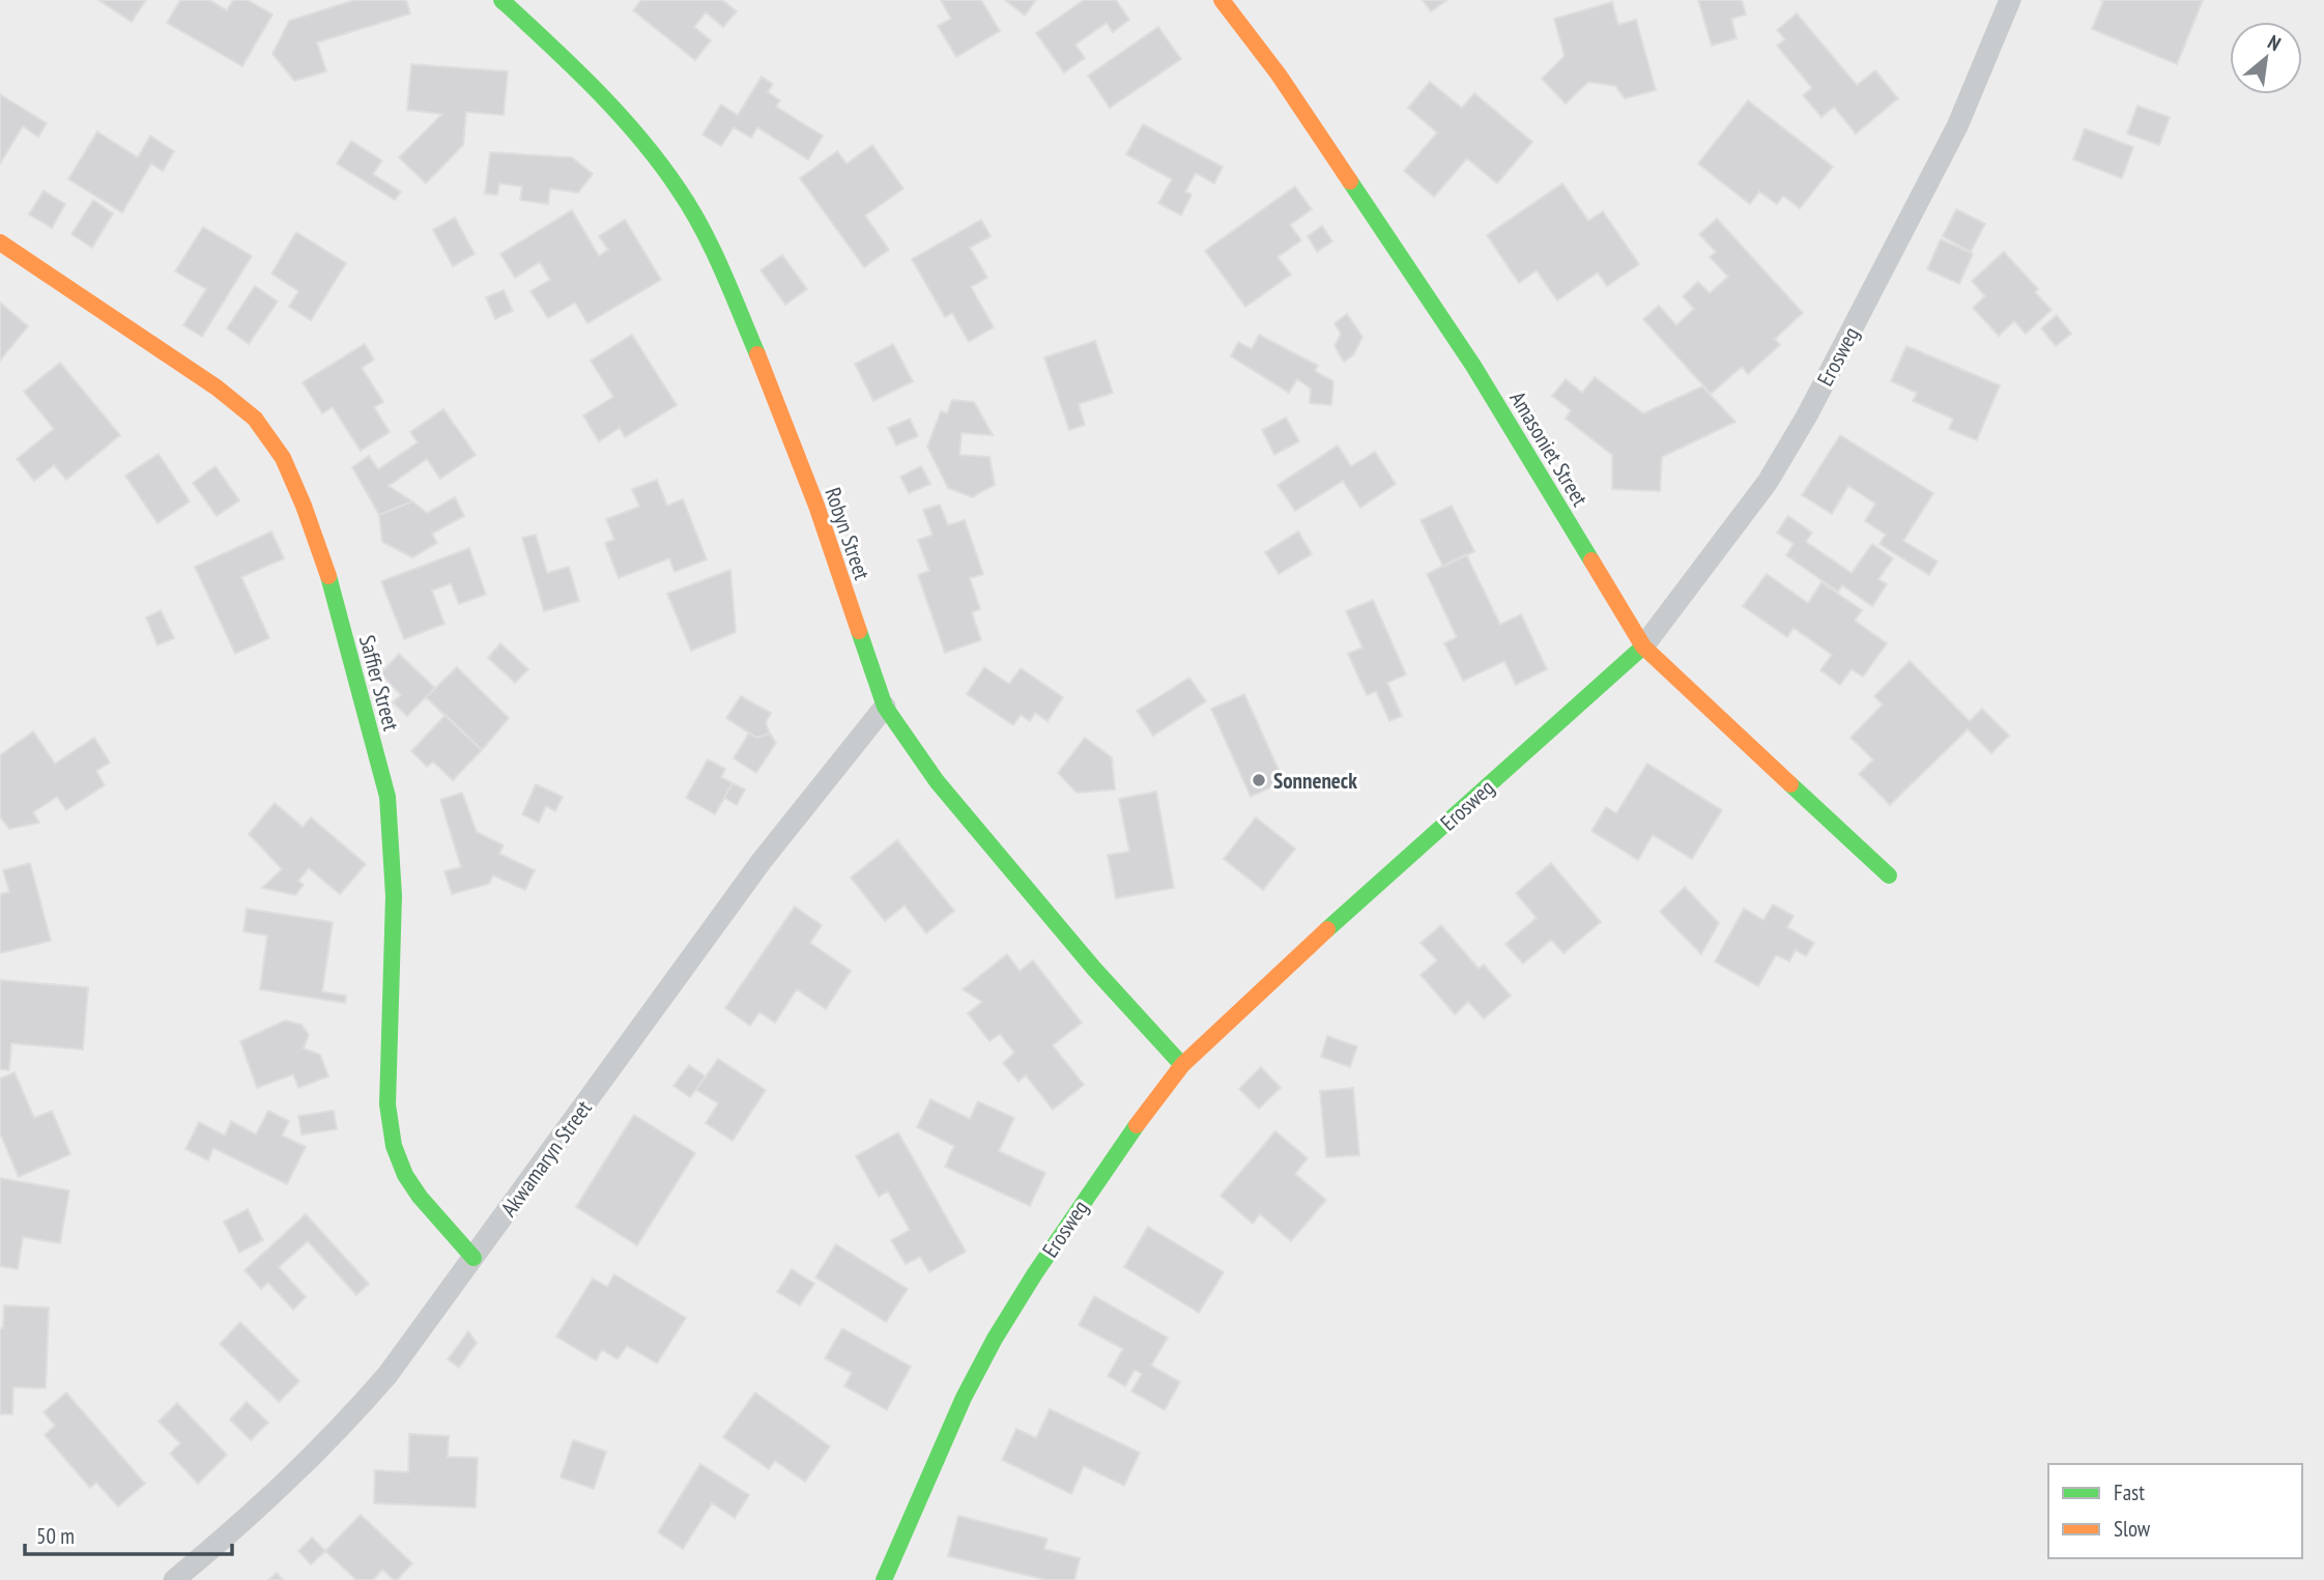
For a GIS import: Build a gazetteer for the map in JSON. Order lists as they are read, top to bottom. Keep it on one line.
{"streets":{"street":["Erosweg","Amasoniet Street","Robyn Street","Saffier Street","Akwamaryn Street"]},"crossings":[["Erosweg","Amasoniet Street"],["Erosweg","Robyn Street"],["Robyn Street","Akwamaryn Street"],["Saffier Street","Akwamaryn Street"]],"places":["Sonneneck"],"legend":["Fast","Slow"],"scale_bar":"50 m","north":"top right"}
